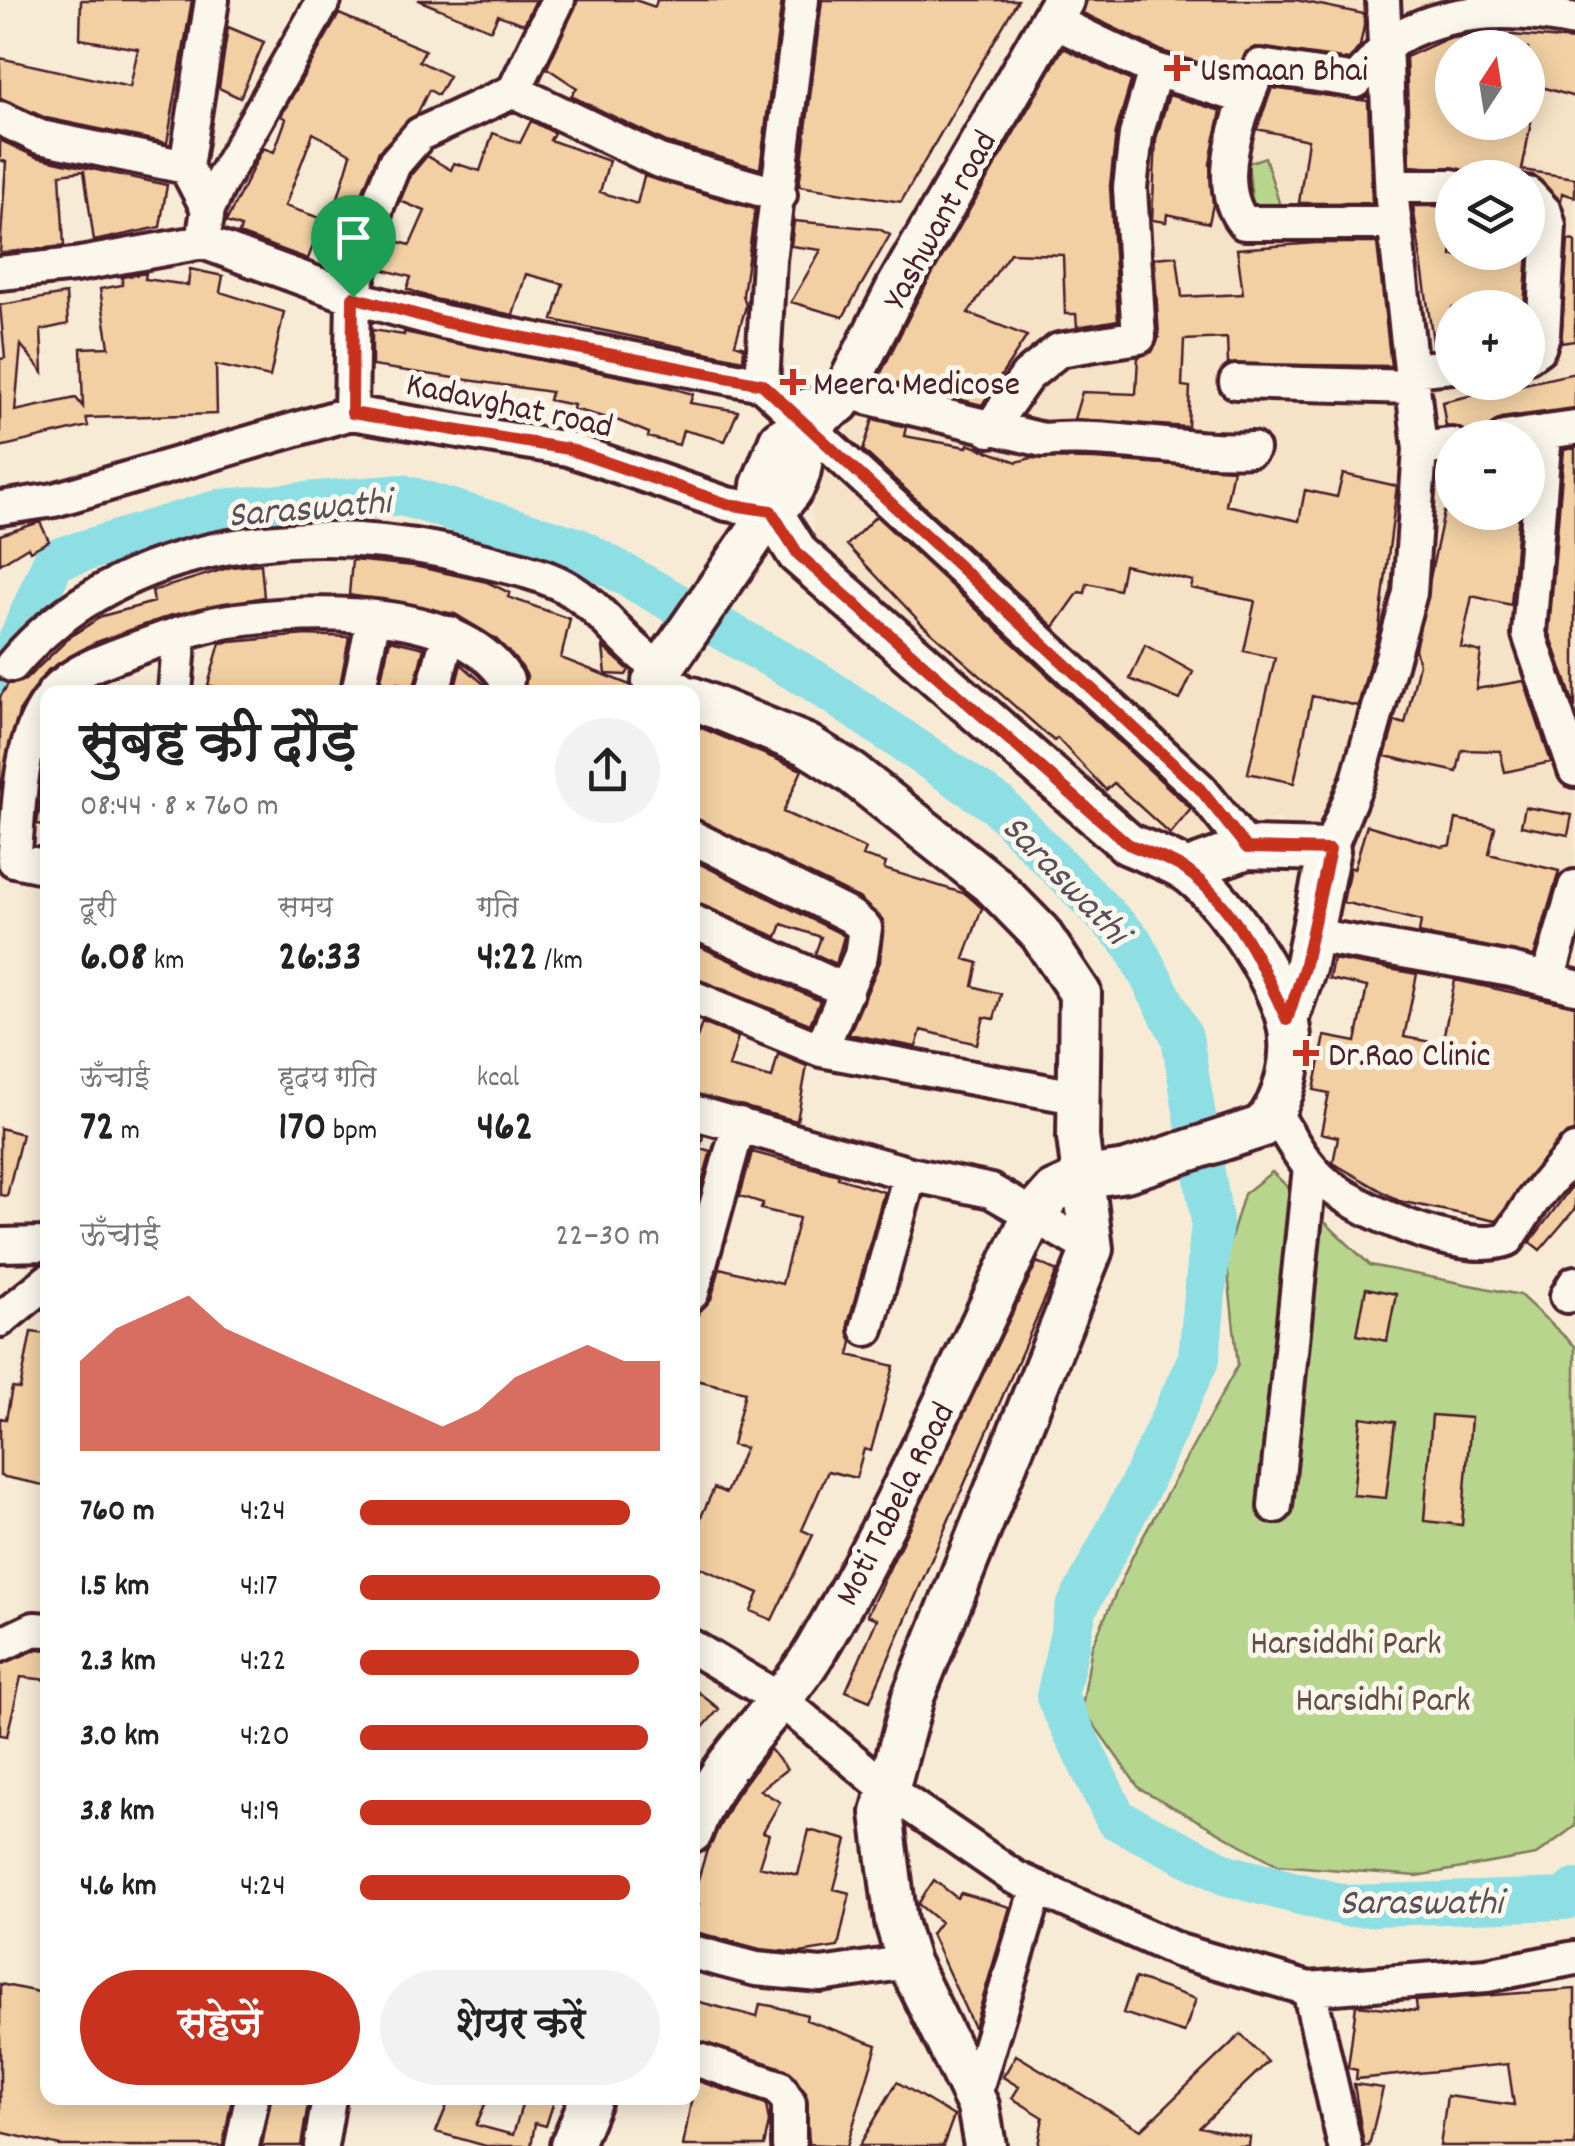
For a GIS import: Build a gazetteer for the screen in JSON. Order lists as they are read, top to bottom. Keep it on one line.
{"streets":{"main road":["Yashwant road","Moti Tabela Road"],"street":["Kadavghat road"]},"water":["Saraswathi"],"parks":["Harsiddhi Park","Harsidhi Park"],"places":{"health":["Usmaan Bhai","Meera Medicose","Dr.Rao Clinic"]},"north":"top","page":{"map_buttons":["+","−"],"heading":["सुबह की दौड़","08:44 · 8 × 760 m"],"stats":[["दूरी","6.08 km"],["समय","26:33"],["गति","4:22 /km"],["ऊँचाई","72 m"],["हृदय गति","170 bpm"],["kcal","462"]],"chart":["ऊँचाई","22–30 m"],"list":[{"name":"760 m","note":"4:24"},{"name":"1.5 km","note":"4:17"},{"name":"2.3 km","note":"4:22"},{"name":"3.0 km","note":"4:20"},{"name":"3.8 km","note":"4:19"},{"name":"4.6 km","note":"4:24"}],"buttons":["सहेजें","शेयर करें"]}}
